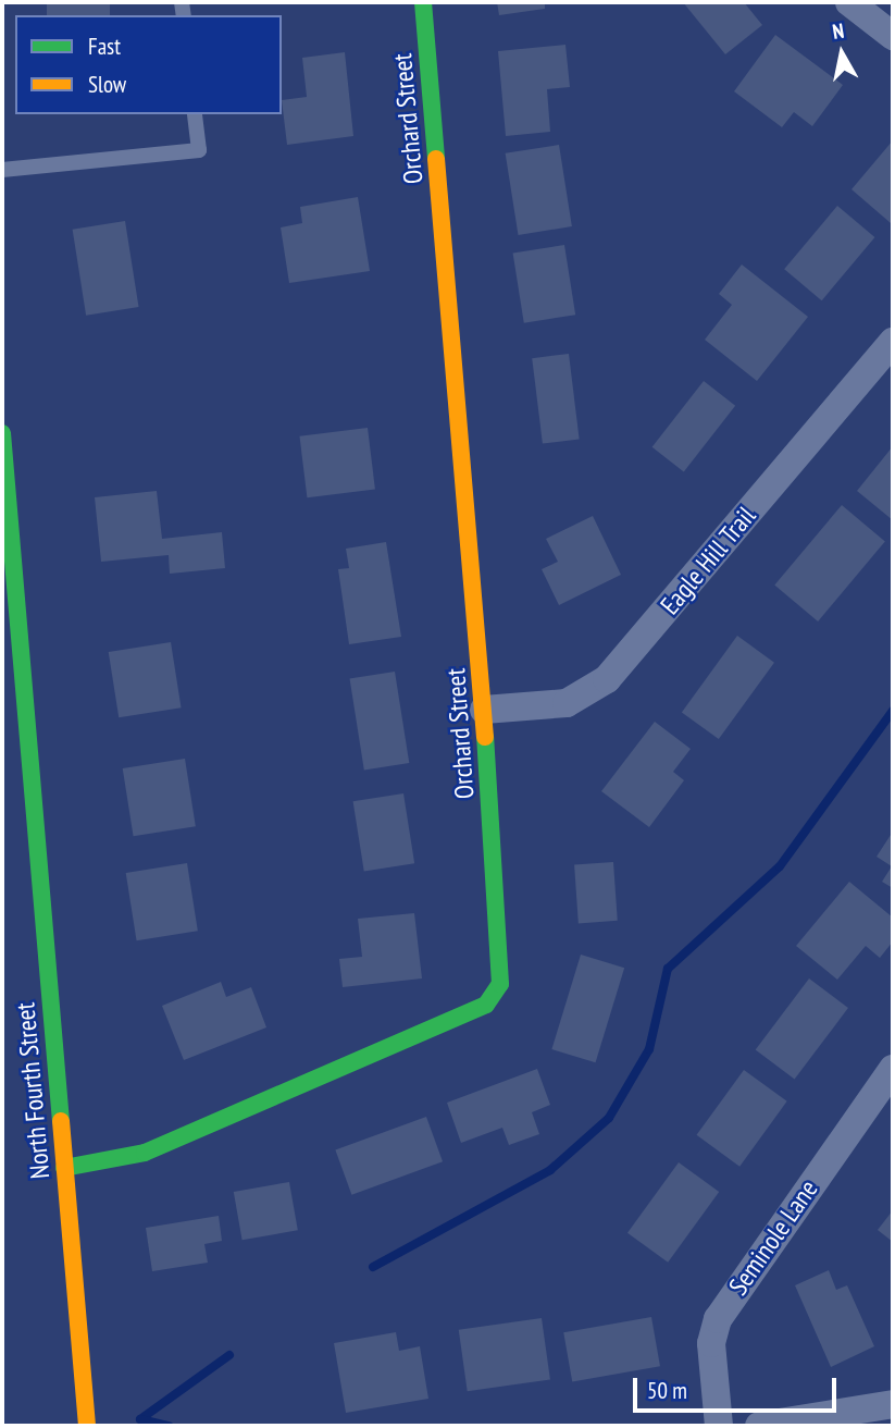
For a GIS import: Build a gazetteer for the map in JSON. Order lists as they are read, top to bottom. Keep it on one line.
{"streets":{"street":["Orchard Street","Eagle Hill Trail","North Fourth Street","Seminole Lane"]},"crossings":[["Orchard Street","Eagle Hill Trail"],["Orchard Street","North Fourth Street"]],"legend":["Fast","Slow"],"scale_bar":"50 m","north":"top"}
